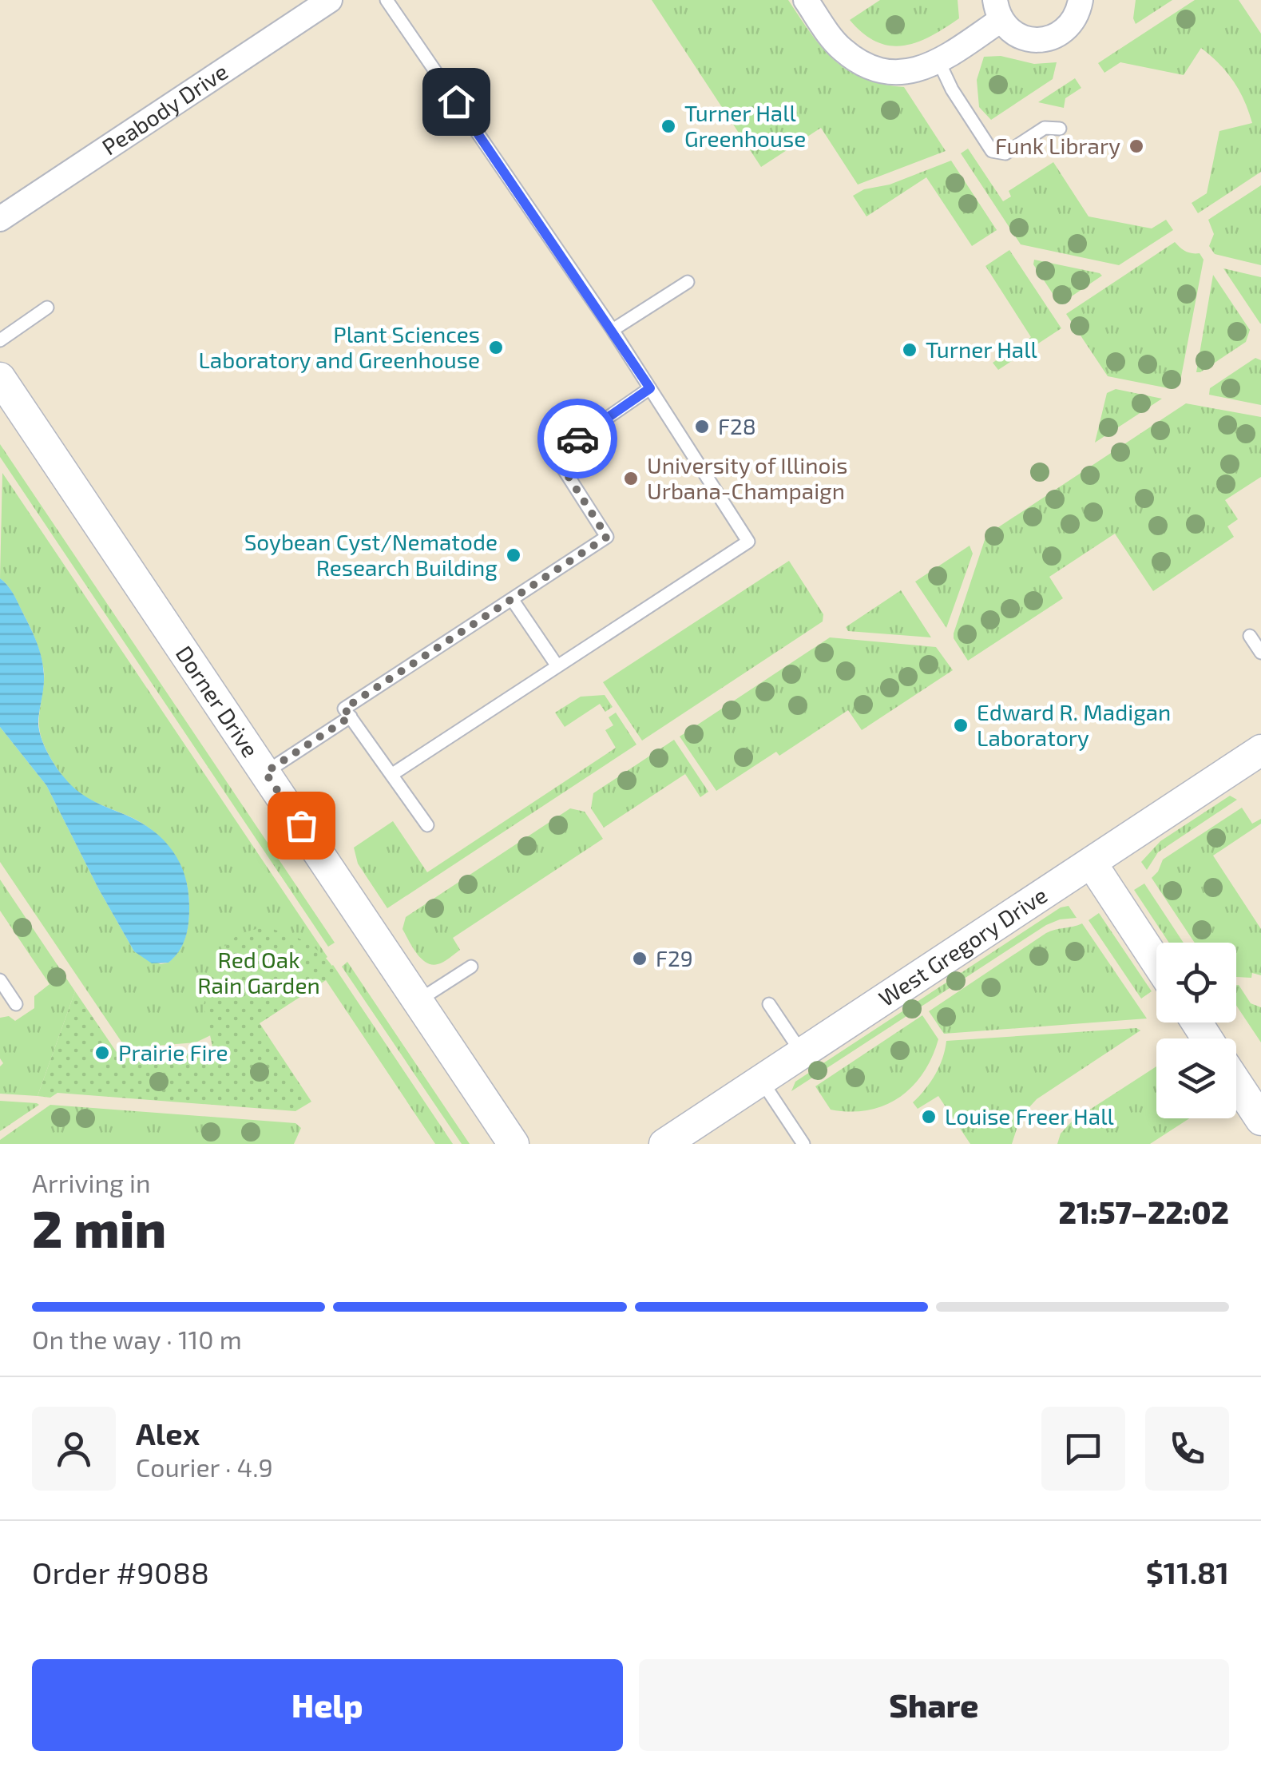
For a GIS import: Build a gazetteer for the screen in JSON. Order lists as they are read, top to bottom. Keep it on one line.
{"streets":{"street":["Peabody Drive","Dorner Drive","West Gregory Drive"]},"parks":["Red Oak Rain Garden"],"places":["Turner Hall Greenhouse","Funk Library","Plant Sciences Laboratory and Greenhouse","Turner Hall","F28","University of Illinois Urbana-Champaign","Soybean Cyst/Nematode Research Building","Edward R. Madigan Laboratory","F29","Prairie Fire","Louise Freer Hall"],"page":{"heading":["2 min","Arriving in","21:57–22:02"],"panel":["Alex","Courier · 4.9","Order #9088","$11.81"],"bar":"On the way · 110 m","buttons":["Help","Share"]}}
